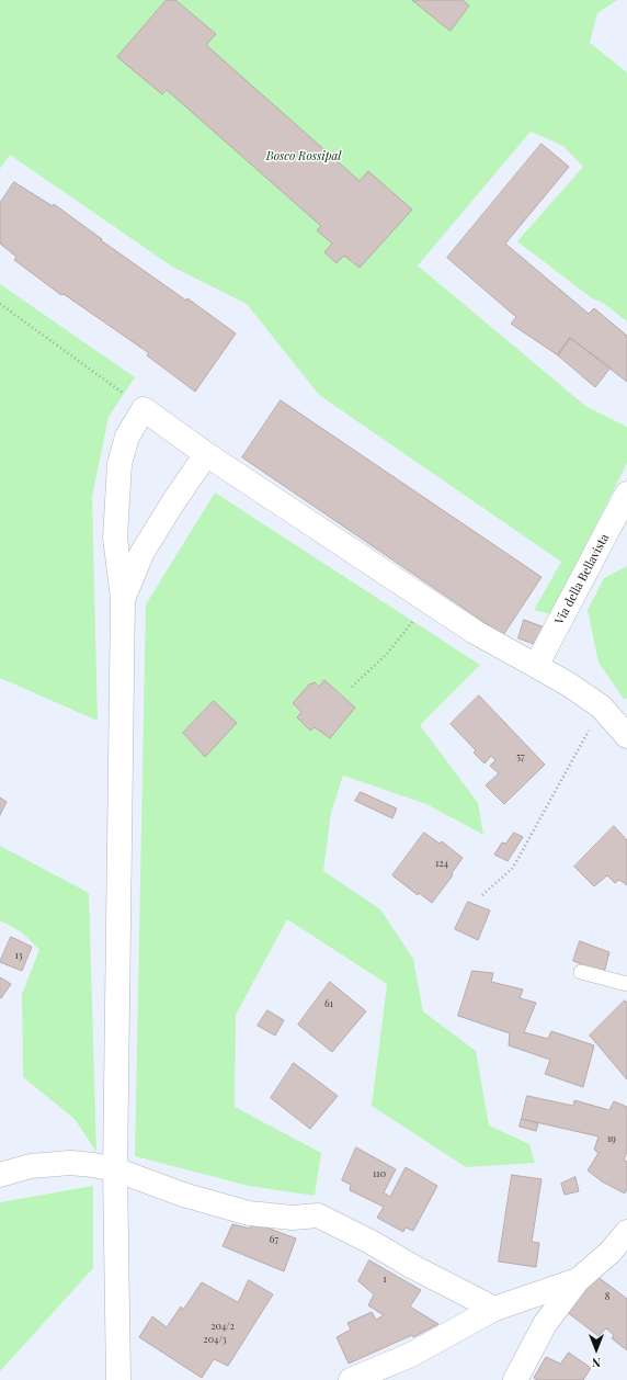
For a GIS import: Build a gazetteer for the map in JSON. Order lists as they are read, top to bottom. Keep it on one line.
{"streets":{"street":["Via della Bellavista"]},"parks":["Bosco Rossipal"],"house_numbers":["57","124","13","61","19","110","67","1","8","204/2","204/3"],"north":"bottom"}
